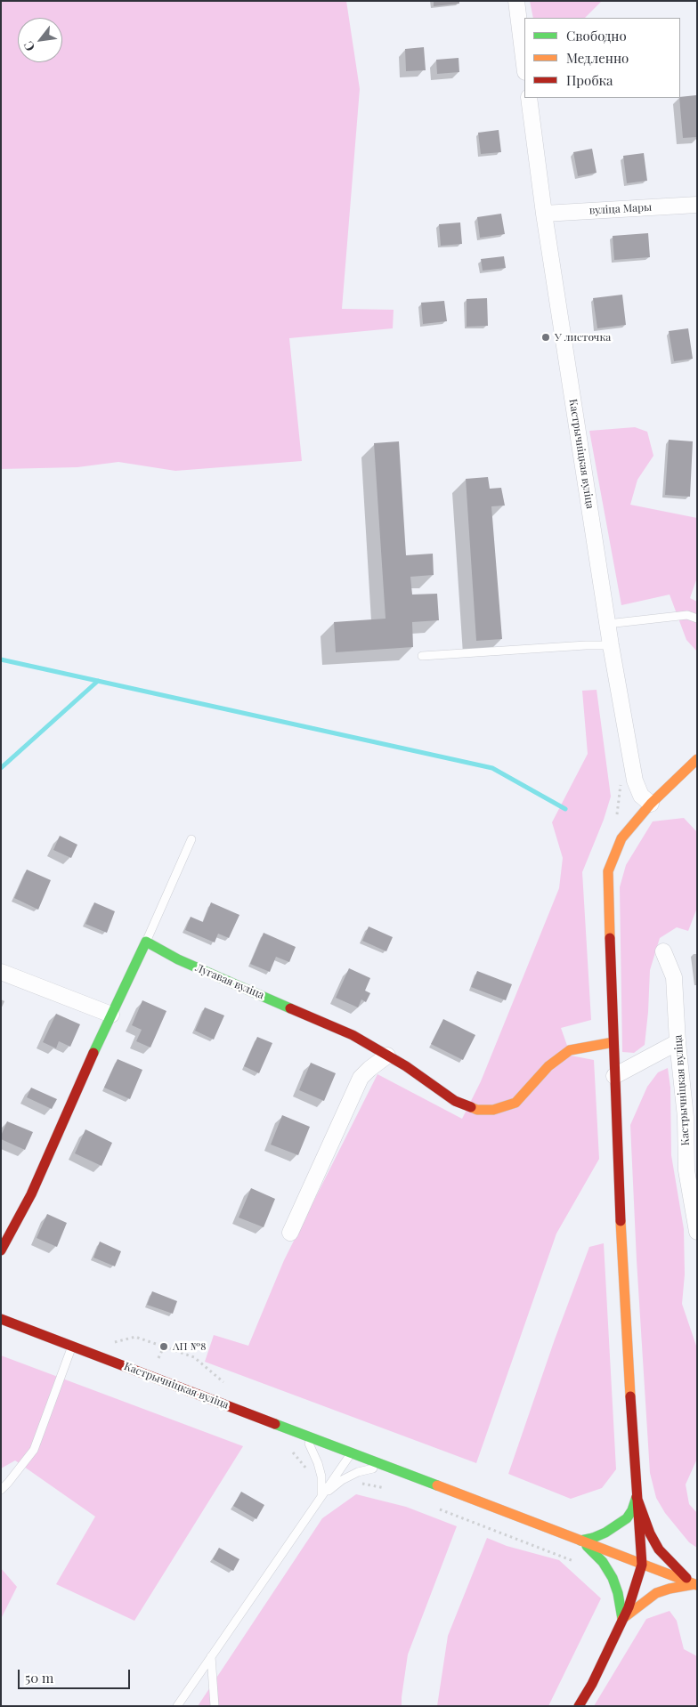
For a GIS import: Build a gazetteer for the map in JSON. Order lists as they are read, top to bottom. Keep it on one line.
{"streets":{"street":["вуліца Мары","Кастрычніцкая вуліца","Лугавая вуліца"]},"crossings":[["вуліца Мары","Кастрычніцкая вуліца"]],"places":["У листочка","АП №8"],"legend":["Свободно","Медленно","Пробка"],"scale_bar":"50 m","north":"bottom left"}
